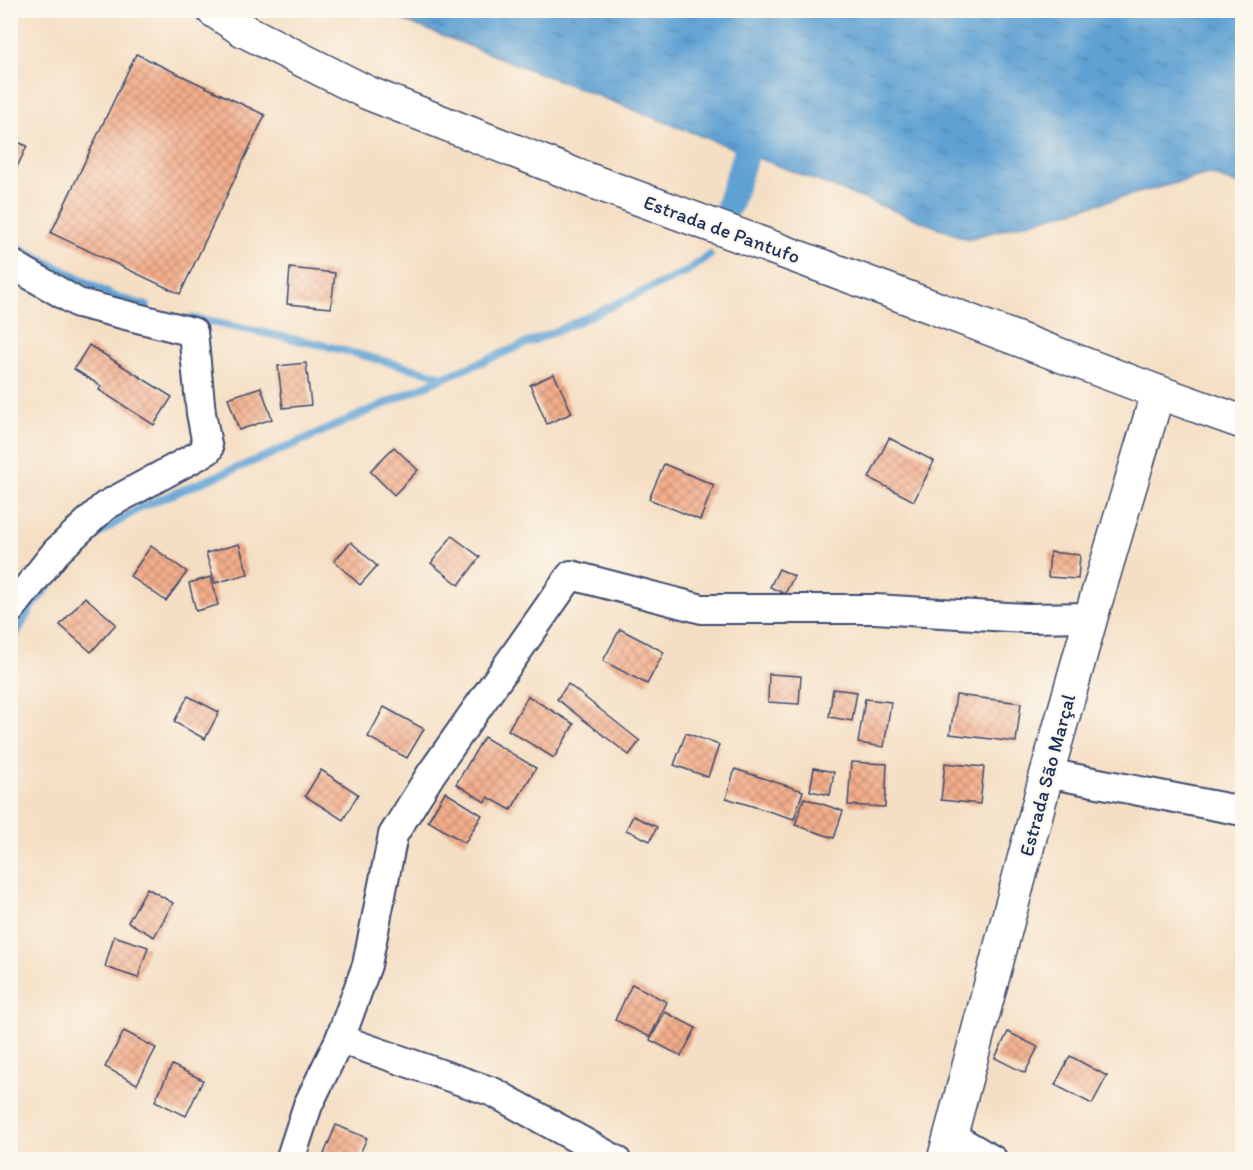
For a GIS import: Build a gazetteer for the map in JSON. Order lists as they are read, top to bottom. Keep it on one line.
{"streets":{"street":["Estrada de Pantufo","Estrada São Marçal"]},"crossings":[["Estrada de Pantufo","Estrada São Marçal"]]}
